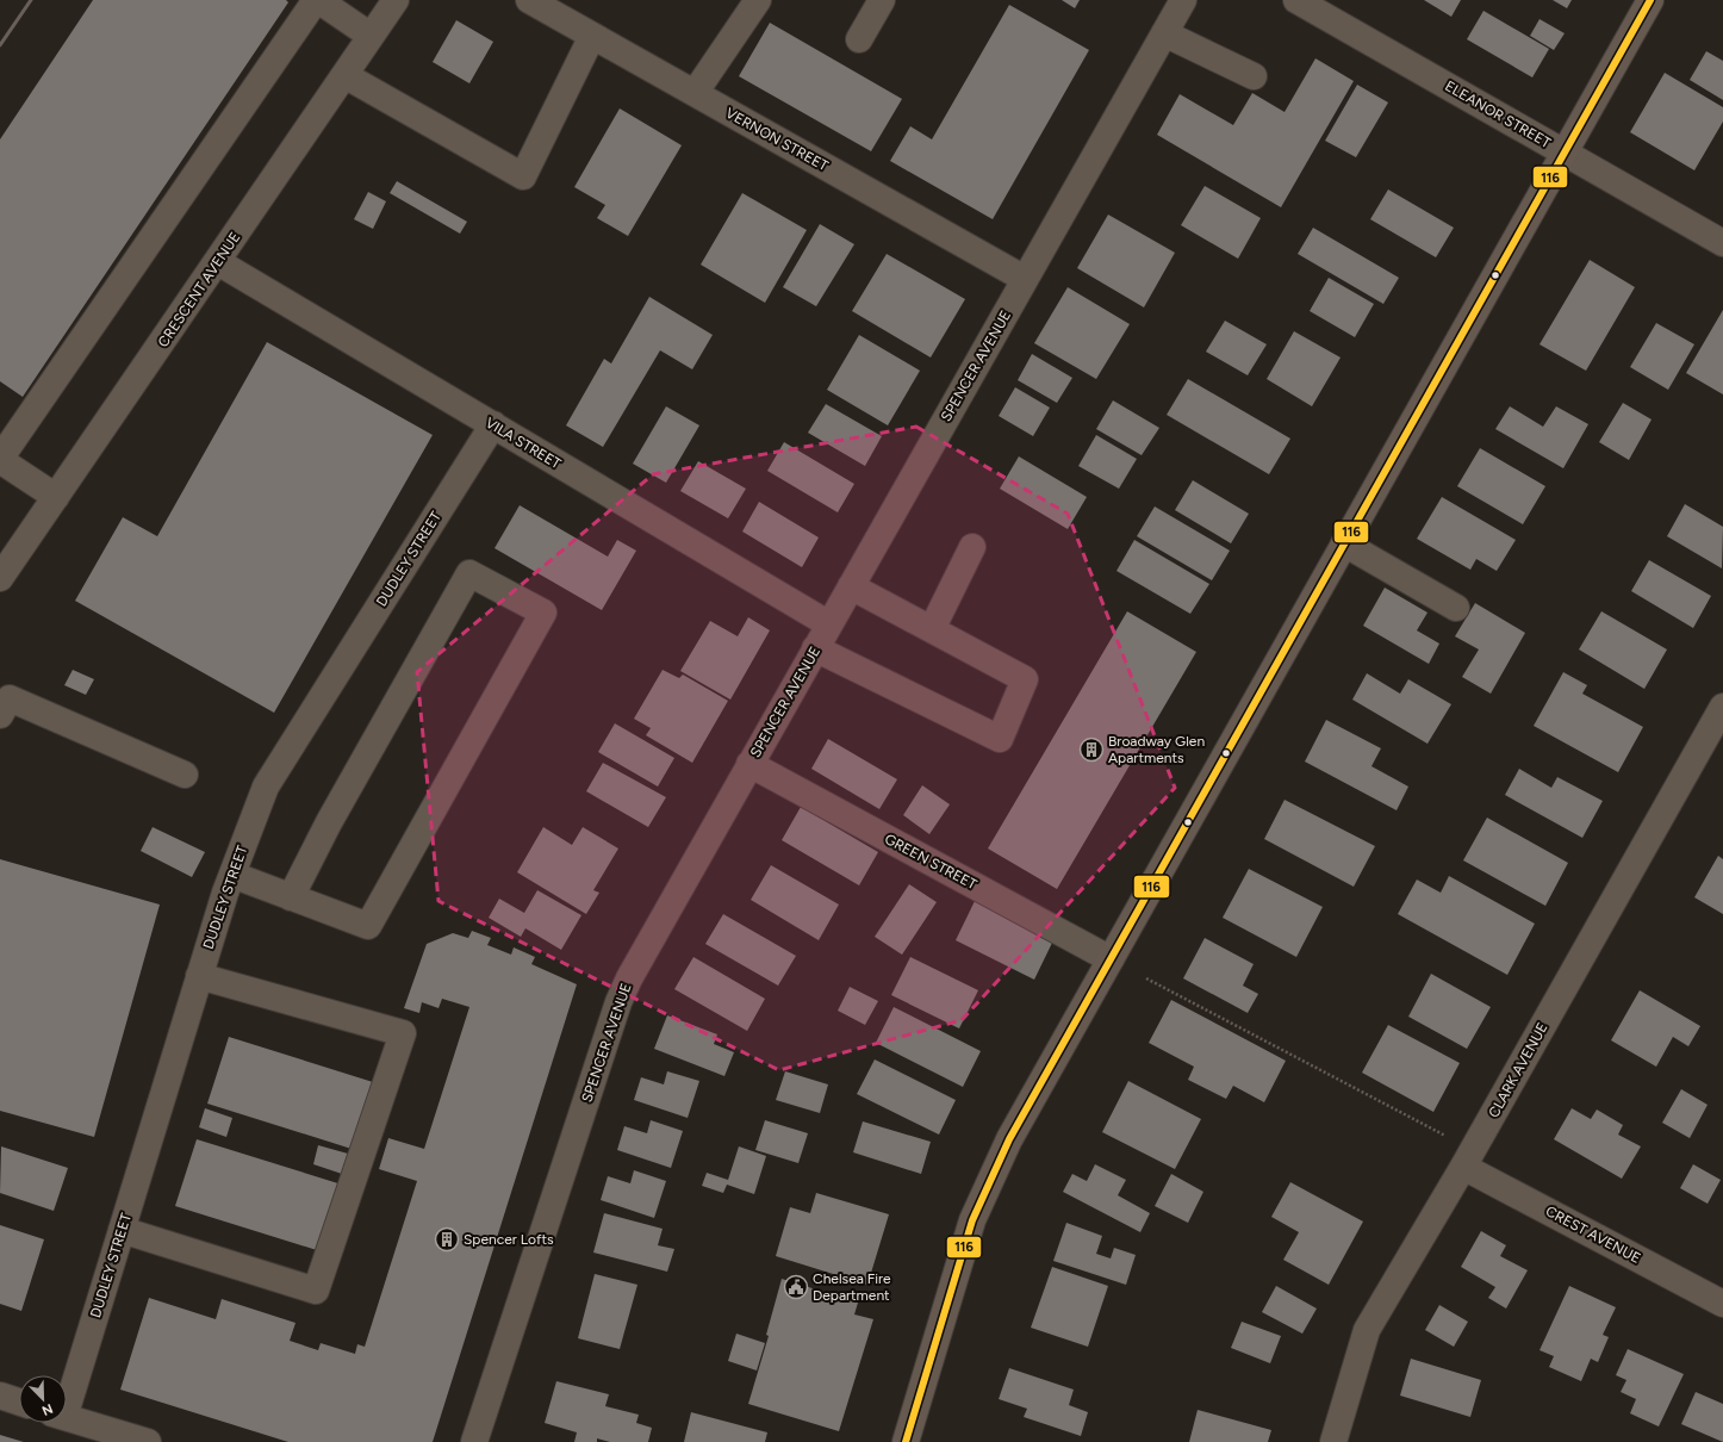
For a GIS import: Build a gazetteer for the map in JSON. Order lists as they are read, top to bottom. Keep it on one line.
{"streets":{"street":["ELEANOR STREET","VERNON STREET","CRESCENT AVENUE","SPENCER AVENUE","VILA STREET","DUDLEY STREET","GREEN STREET","CLARK AVENUE","CREST AVENUE"]},"crossings":[["VERNON STREET","SPENCER AVENUE"],["CRESCENT AVENUE","VILA STREET"],["SPENCER AVENUE","VILA STREET"],["SPENCER AVENUE","GREEN STREET"],["VILA STREET","DUDLEY STREET"],["CLARK AVENUE","CREST AVENUE"]],"places":{"building":["Broadway Glen Apartments","Spencer Lofts"],"public building":["Chelsea Fire Department"]},"lines":["transit line 116"],"north":"bottom right"}
